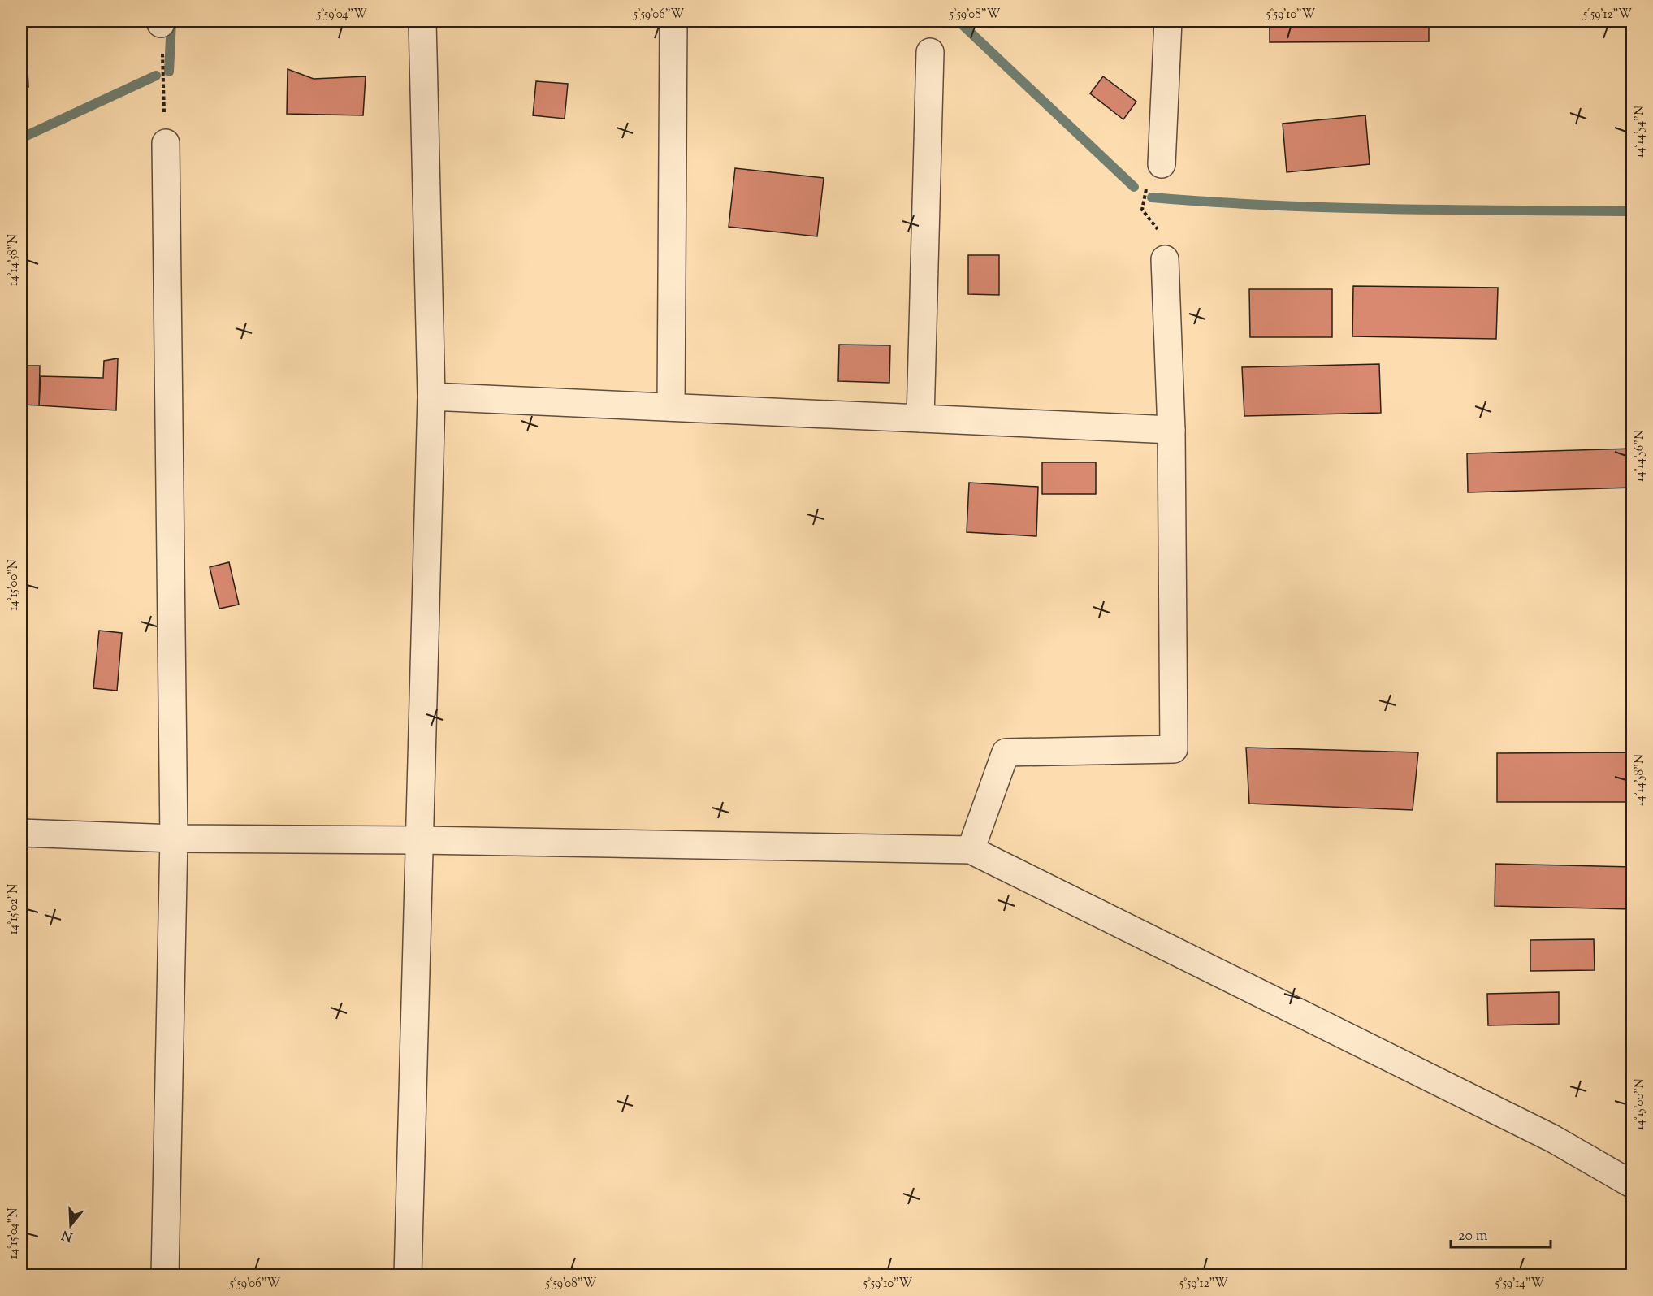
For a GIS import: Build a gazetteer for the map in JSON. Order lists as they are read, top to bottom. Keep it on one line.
{"scale_bar":"20 m","north":"bottom","coordinates":["5°59'04\"W","5°59'06\"W","5°59'08\"W","5°59'10\"W","5°59'12\"W","14°14'54\"N","14°14'58\"N","14°14'56\"N","14°15'00\"N","14°15'02\"N","14°15'04\"N","5°59'14\"W"]}
